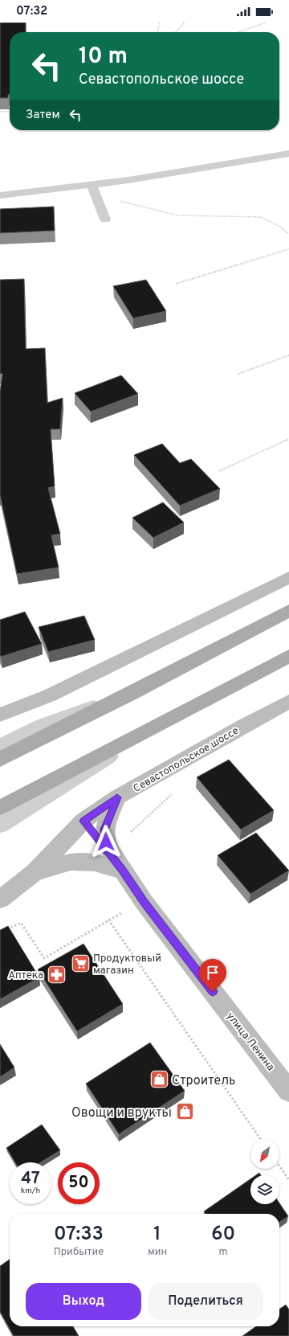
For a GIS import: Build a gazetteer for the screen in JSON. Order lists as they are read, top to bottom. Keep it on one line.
{"streets":{"main road":["Севастопольское шоссе","улица Ленина"]},"crossings":[["Севастопольское шоссе","улица Ленина"]],"places":{"supermarket":["Продуктовый магазин"],"pharmacy":["Аптека"],"shop":["Строитель","Овощи и врукты"]},"north":"bottom left","page":{"status":"07:32","turn":["10 m","Севастопольское шоссе"],"then":"Затем","speed":"47 km/h","limit":"50","eta":["07:33","Прибытие","1","мин","60","m"],"buttons":["Выход","Поделиться"]}}
